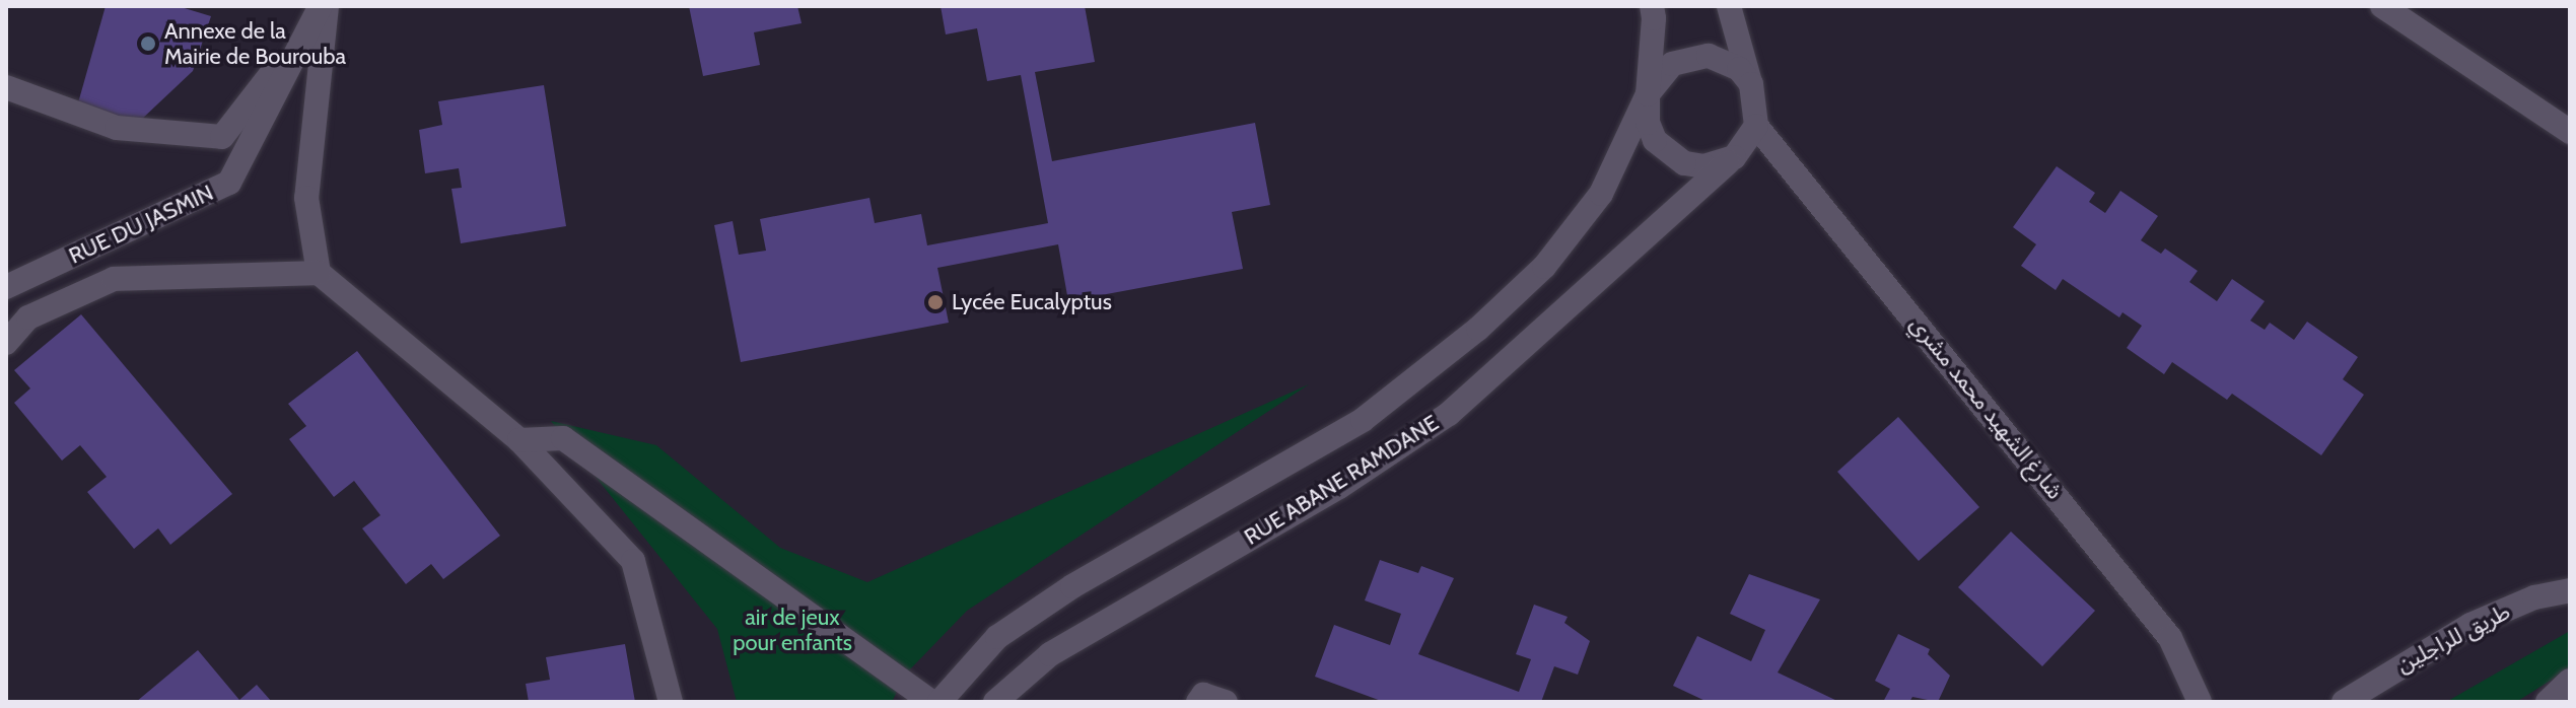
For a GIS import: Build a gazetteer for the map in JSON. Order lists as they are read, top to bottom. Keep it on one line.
{"streets":{"street":["RUE DU JASMIN","شارغ الشهيد محمد مشري","RUE ABANE RAMDANE","طريق للراجلين"]},"crossings":[["شارغ الشهيد محمد مشري","RUE ABANE RAMDANE"]],"parks":["air de jeux pour enfants"],"places":["Annexe de la Mairie de Bourouba","Lycée Eucalyptus"]}
